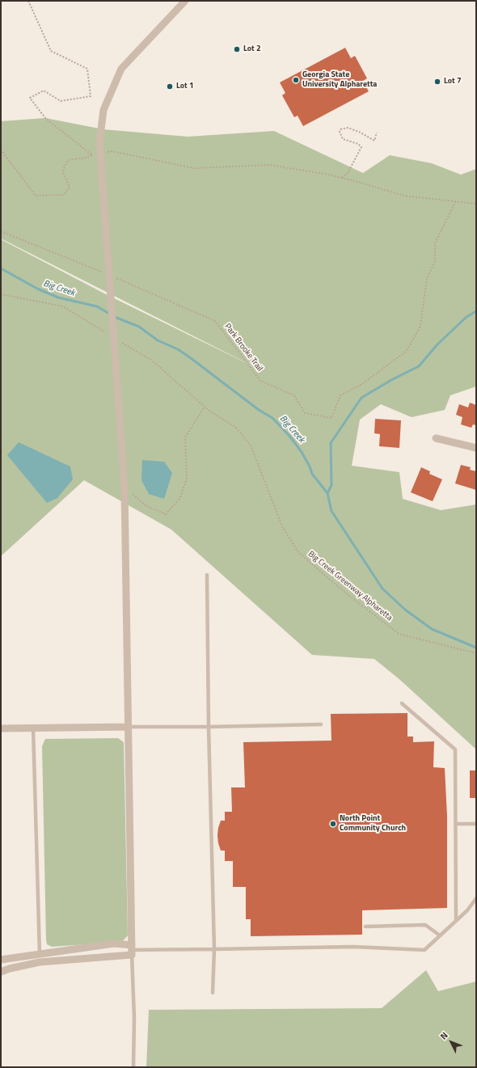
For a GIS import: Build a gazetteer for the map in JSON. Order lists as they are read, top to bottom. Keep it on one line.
{"streets":{"path":["Park Brooke Trail","Big Creek Greenway Alpharetta"]},"water":["Big Creek"],"places":["Lot 2","Georgia State University Alpharetta","Lot 7","Lot 1","North Point Community Church"],"north":"top left"}
